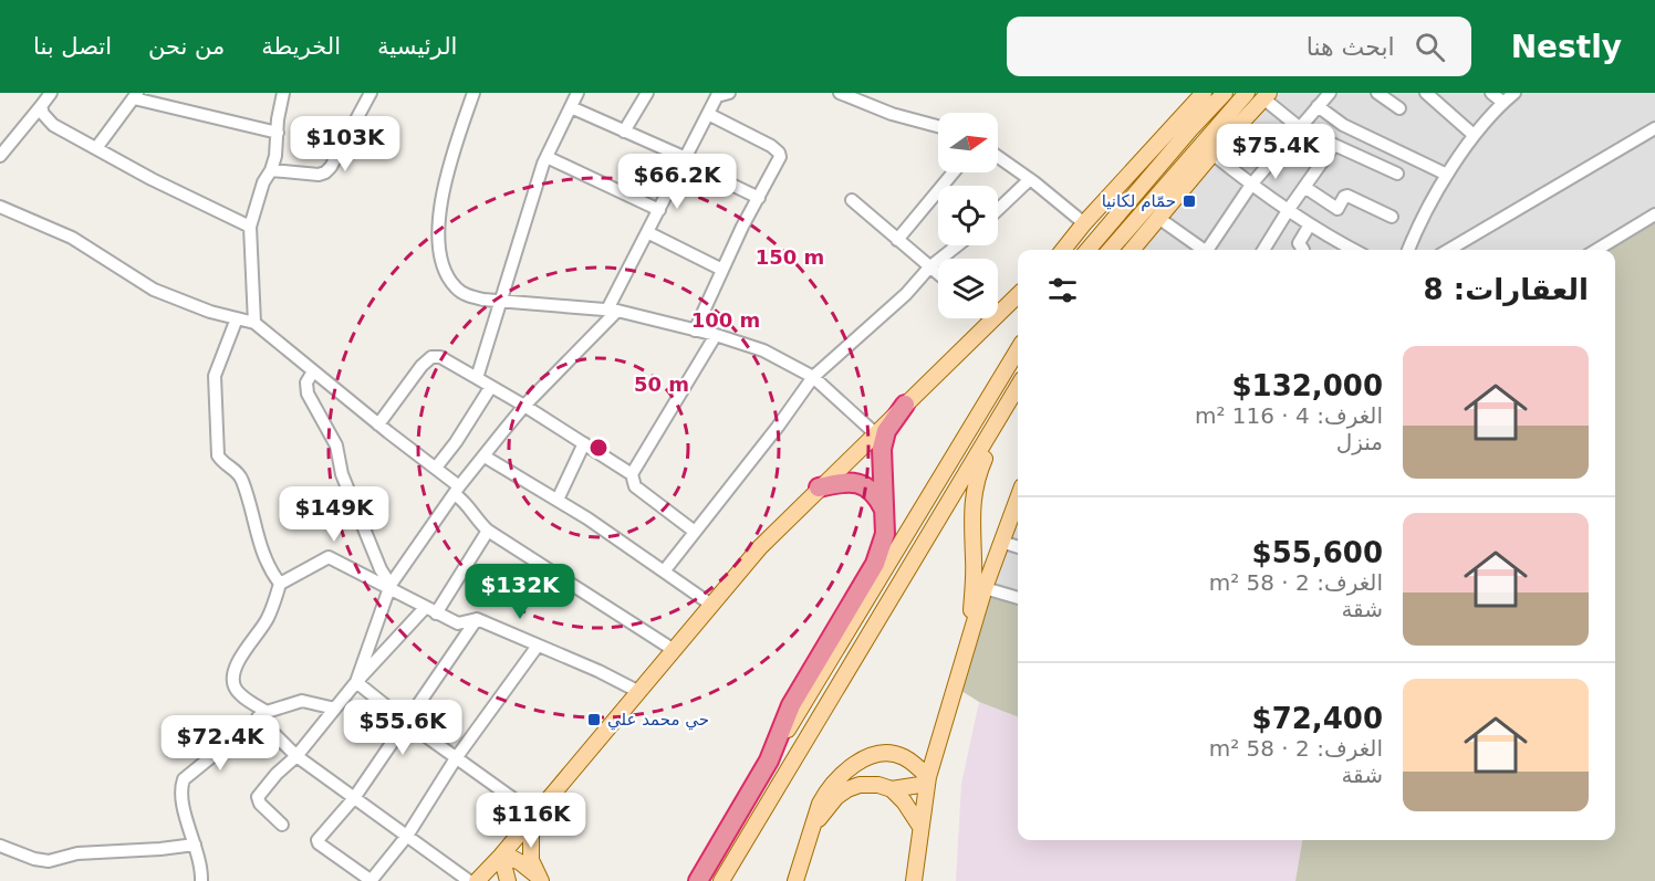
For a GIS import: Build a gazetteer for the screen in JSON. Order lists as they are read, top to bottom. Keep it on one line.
{"places":{"transit":["حمّام لكانيا","حي محمد علي"]},"north":"right","page":{"header":"Nestly","search":"ابحث هنا","nav":["الرئيسية","الخريطة","من نحن","اتصل بنا"],"price":["$103K","$75.4K","$66.2K","$149K","$132K","$55.6K","$72.4K","$116K"],"heading":"العقارات: 8","list":[{"name":"$132,000","note":"الغرف: 4 · 116 m² · منزل"},{"name":"$55,600","note":"الغرف: 2 · 58 m² · شقة"},{"name":"$72,400","note":"الغرف: 2 · 58 m² · شقة"}]},"rings":["150 m","100 m","50 m"]}
